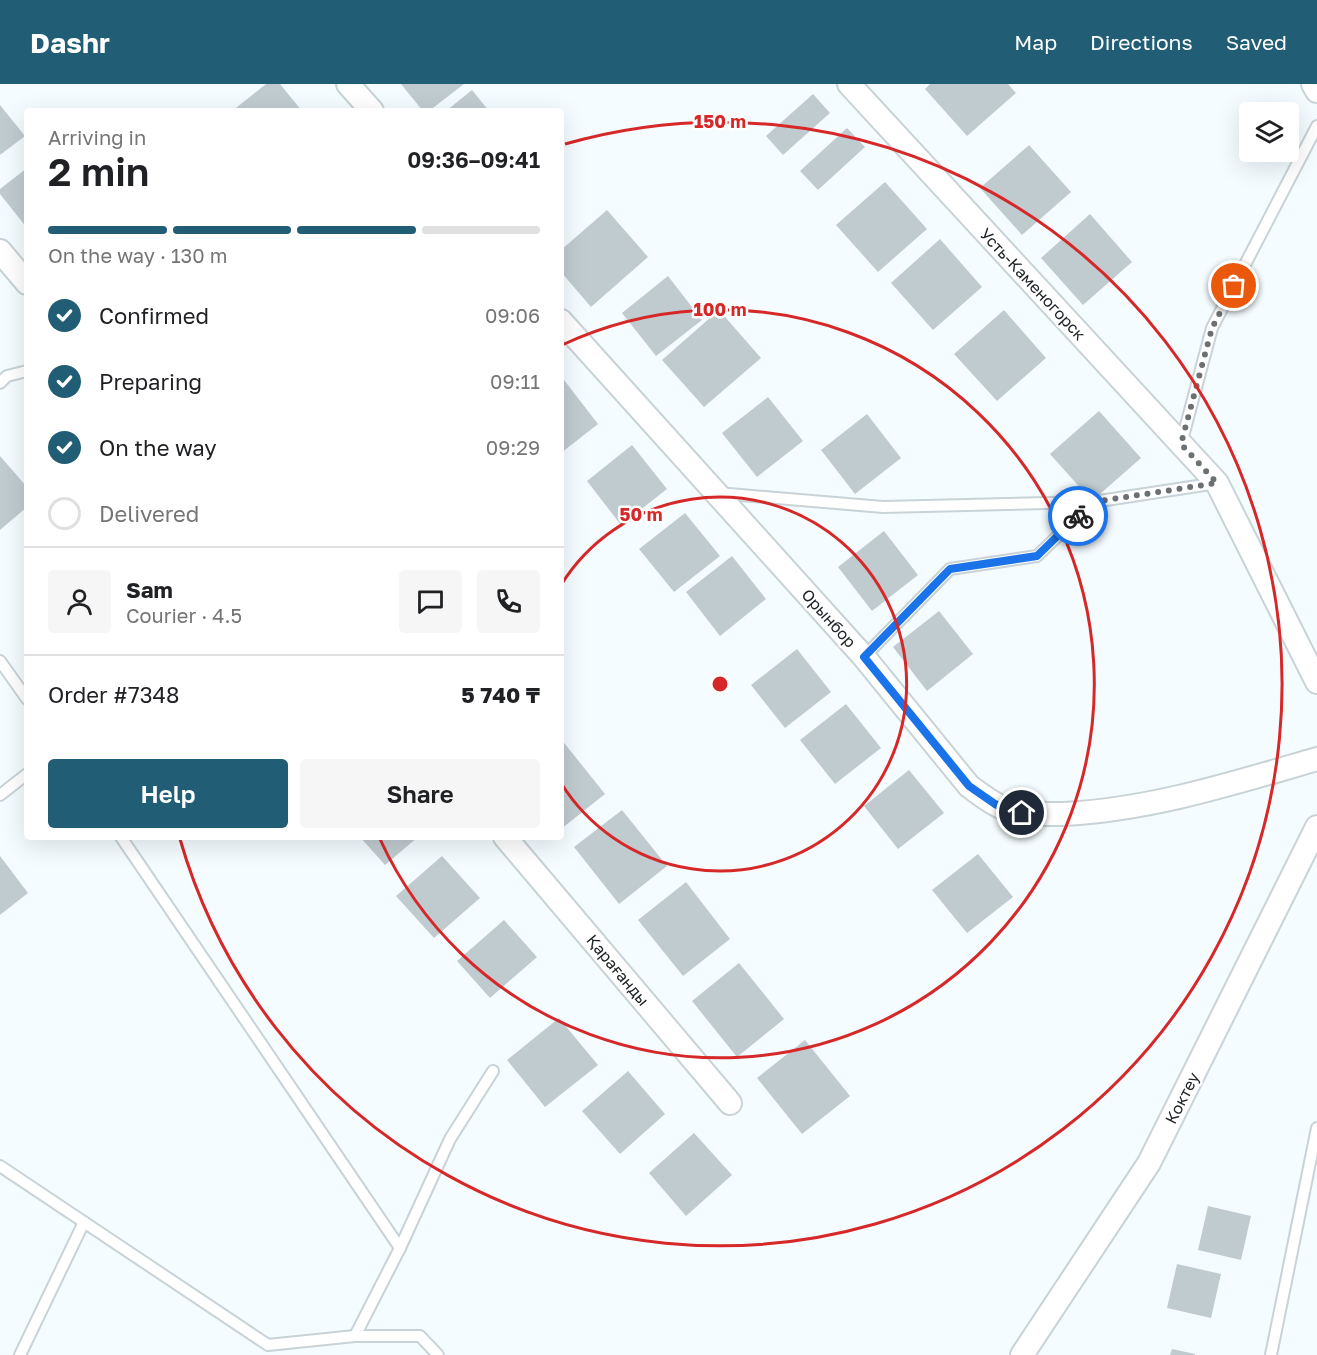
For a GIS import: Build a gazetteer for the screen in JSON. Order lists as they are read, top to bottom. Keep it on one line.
{"streets":{"street":["Усть-Каменогорск","Орынбор","Қарағанды","Коктеу"]},"page":{"header":"Dashr","nav":["Map","Directions","Saved"],"heading":["2 min","Arriving in","09:36–09:41"],"panel":["Sam","Courier · 4.5","Order #7348","5 740 ₸"],"bar":"On the way · 130 m","list":[["Confirmed","09:06"],["Preparing","09:11"],["On the way","09:29"],"Delivered"],"buttons":["Help","Share"]},"rings":["150 m","100 m","50 m"]}
